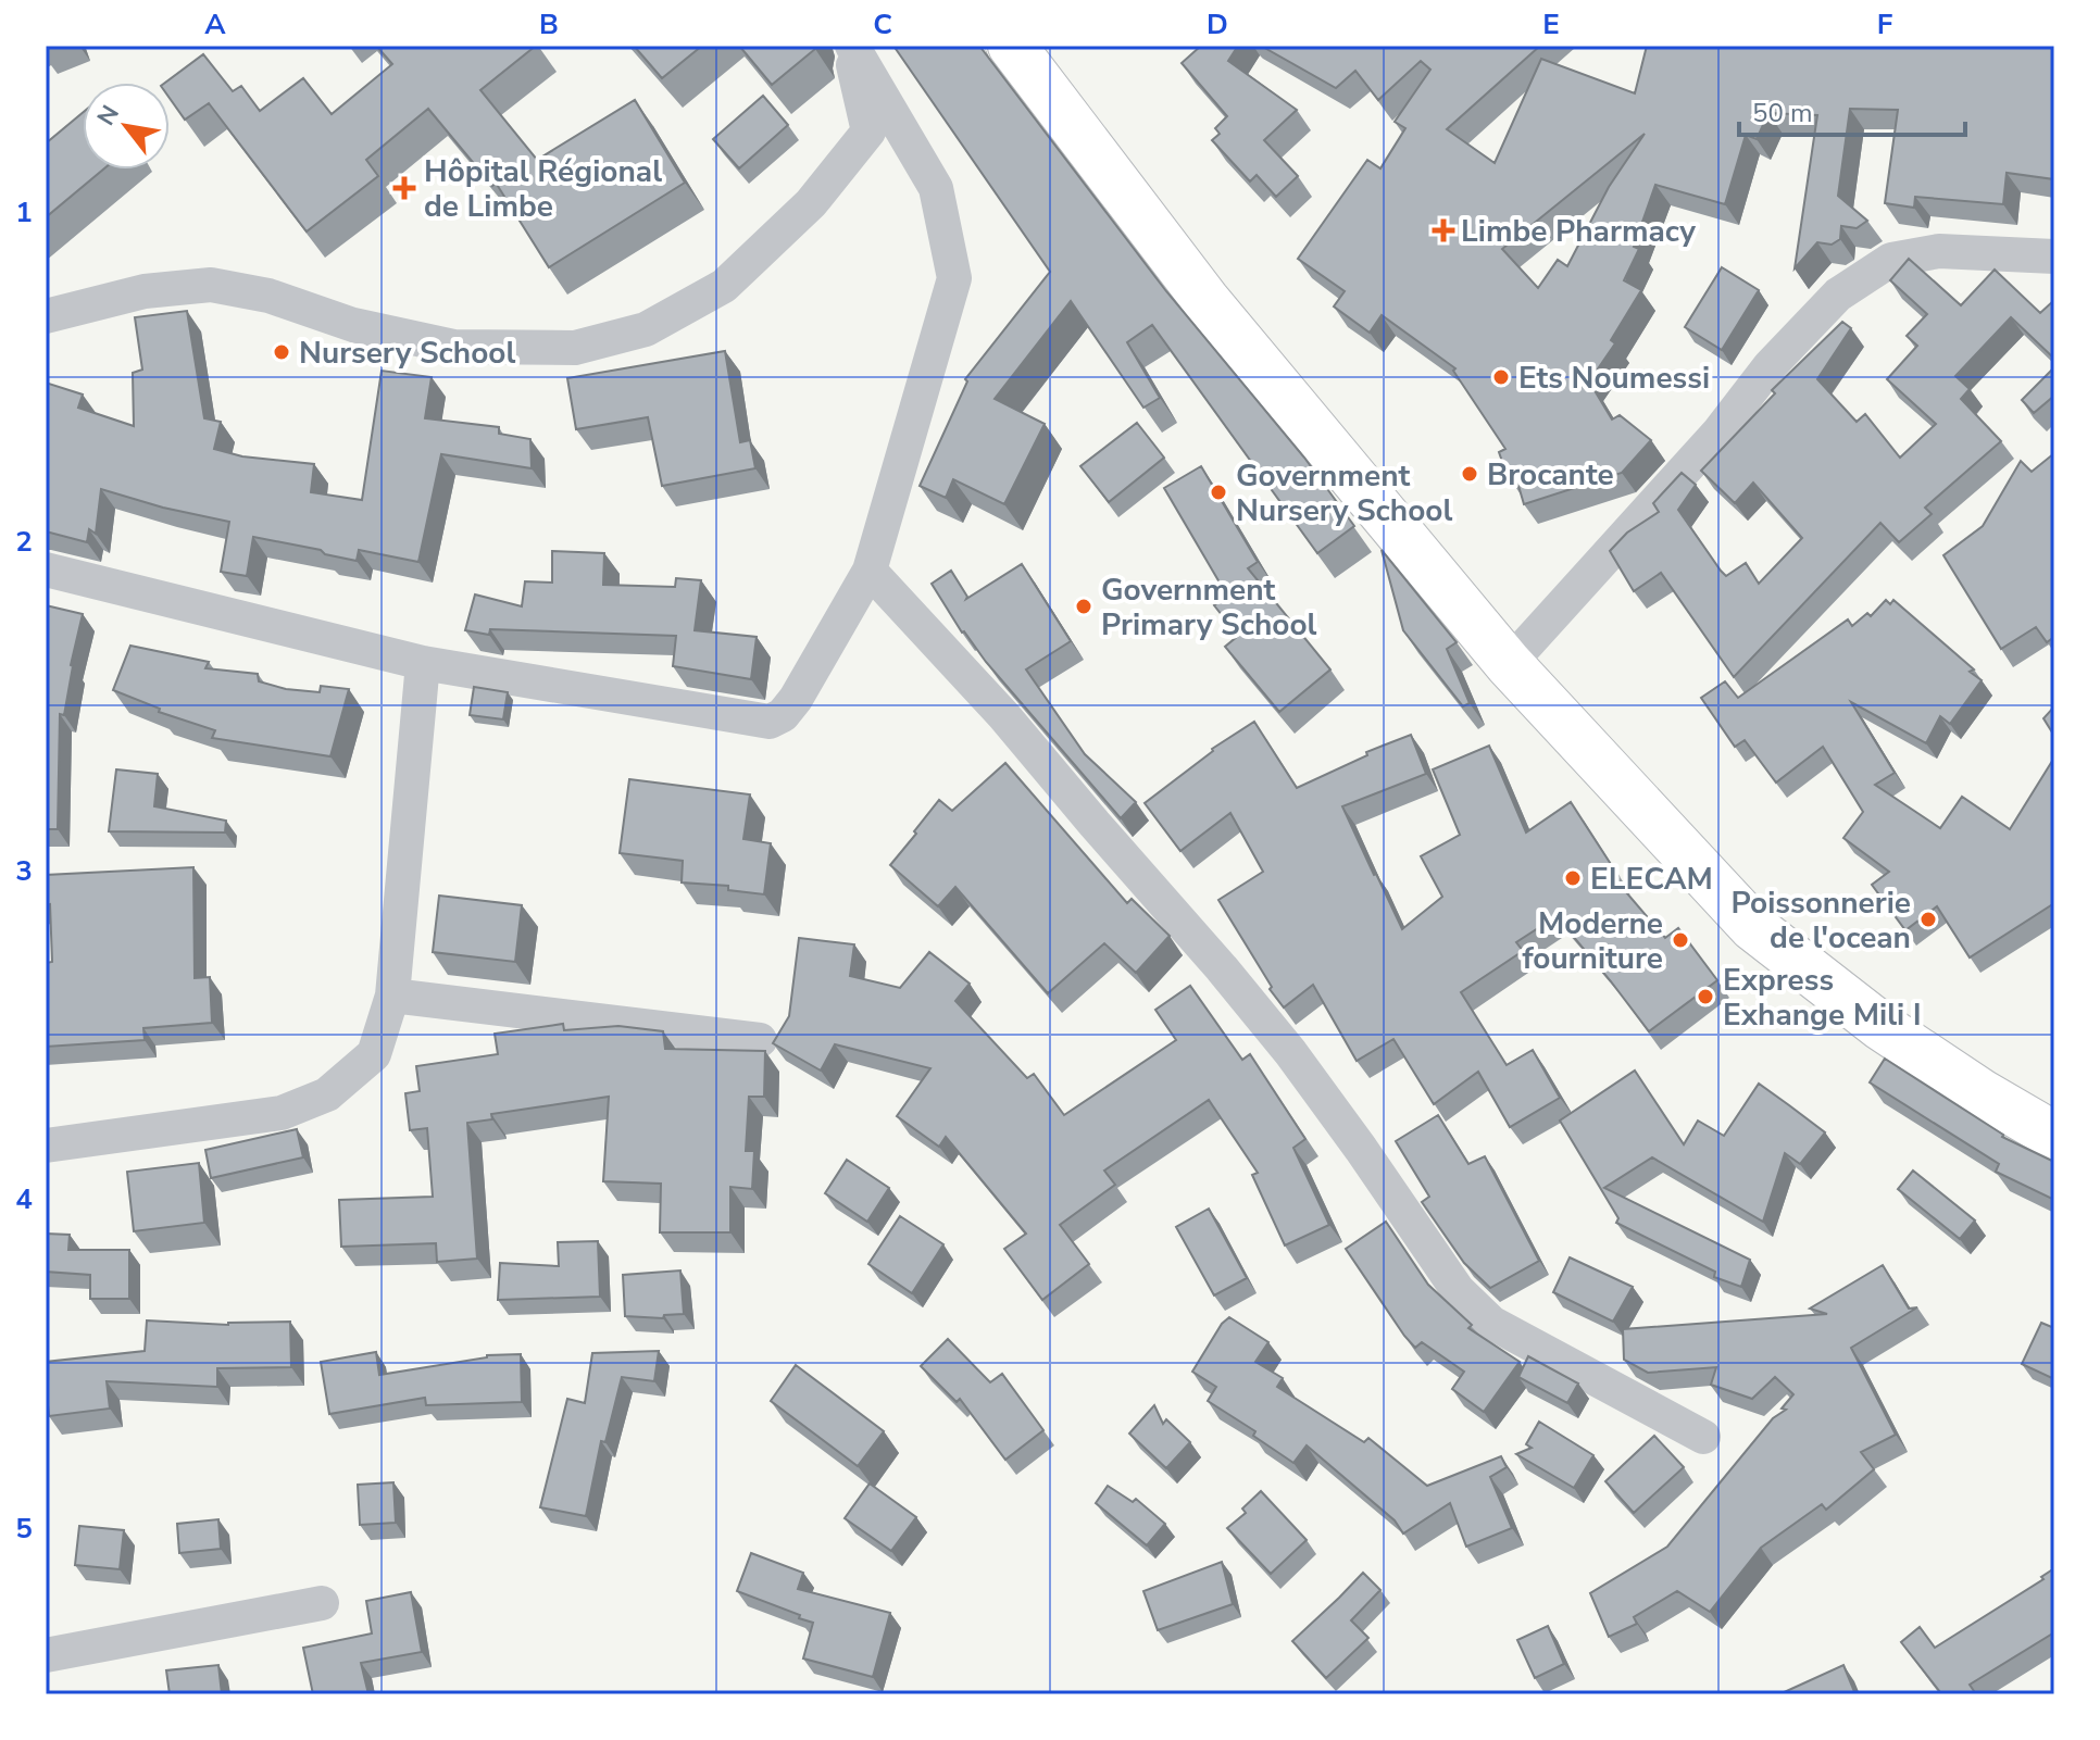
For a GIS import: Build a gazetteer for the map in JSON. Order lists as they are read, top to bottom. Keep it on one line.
{"places":{"health":["Hôpital Régional de Limbe","Limbe Pharmacy"],"other":["Nursery School","Ets Noumessi","Brocante","Government Nursery School","Government Primary School","ELECAM","Poissonnerie de l'ocean","Moderne fourniture","Express Exhange Mili I"]},"scale_bar":"50 m","north":"top left","grid":{"columns":["A","B","C","D","E","F"],"rows":["1","2","3","4","5"]}}
